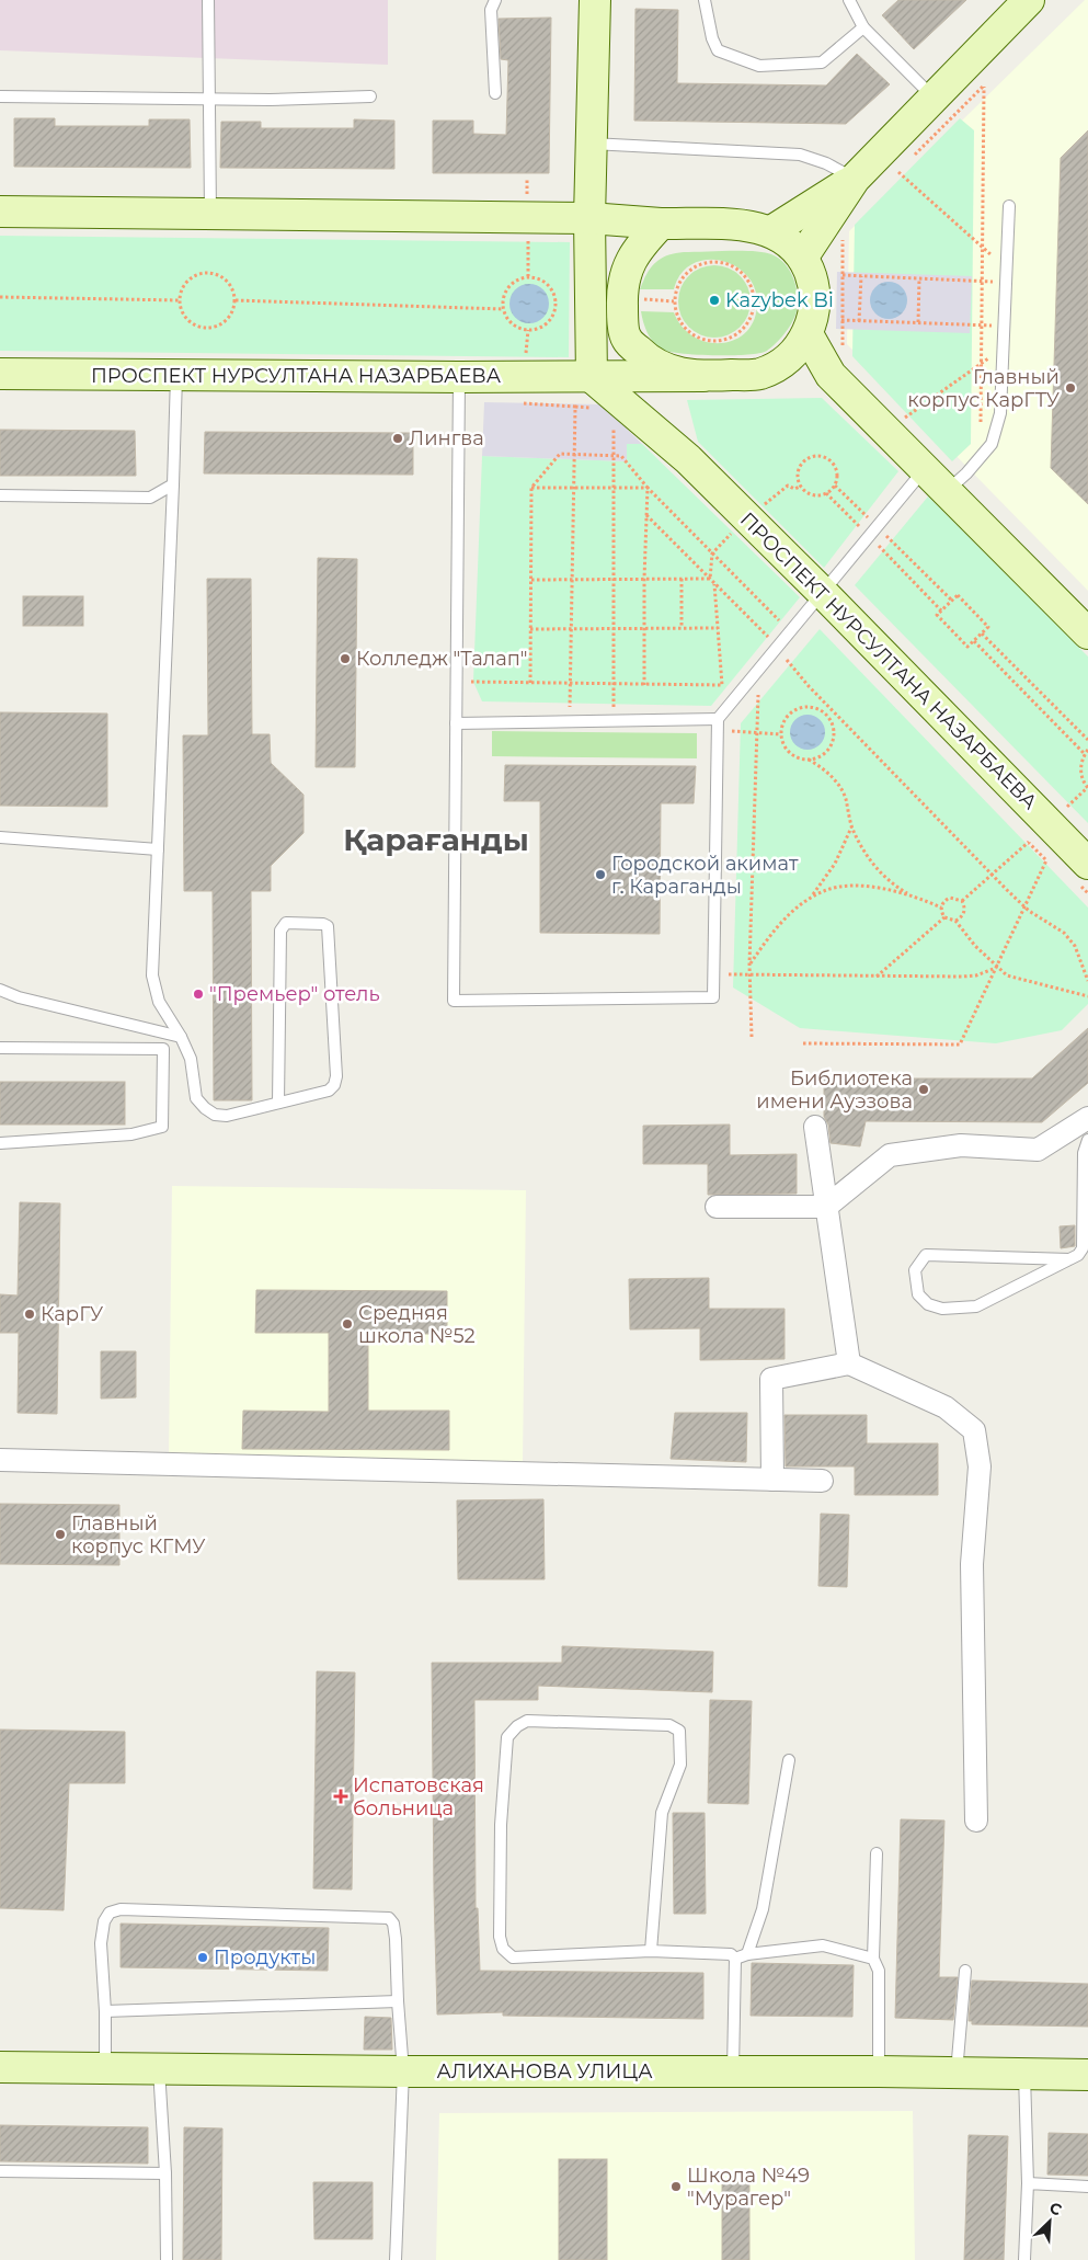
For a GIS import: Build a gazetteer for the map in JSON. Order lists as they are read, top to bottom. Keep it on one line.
{"streets":{"main road":["ПРОСПЕКТ НУРСУЛТАНА НАЗАРБАЕВА","АЛИХАНОВА УЛИЦА"]},"districts":["Қарағанды"],"places":{"other":["Kazybek Bi","Главный корпус КарГТУ","Лингва","Колледж \"Талап\"","Городской акимат г. Караганды","\"Премьер\" отель","Библиотека имени Ауэзова","КарГУ","Средняя школа №52","Главный корпус КГМУ","Продукты","Школа №49 \"Мурагер\""],"health":["Испатовская больница"]},"north":"top right"}
